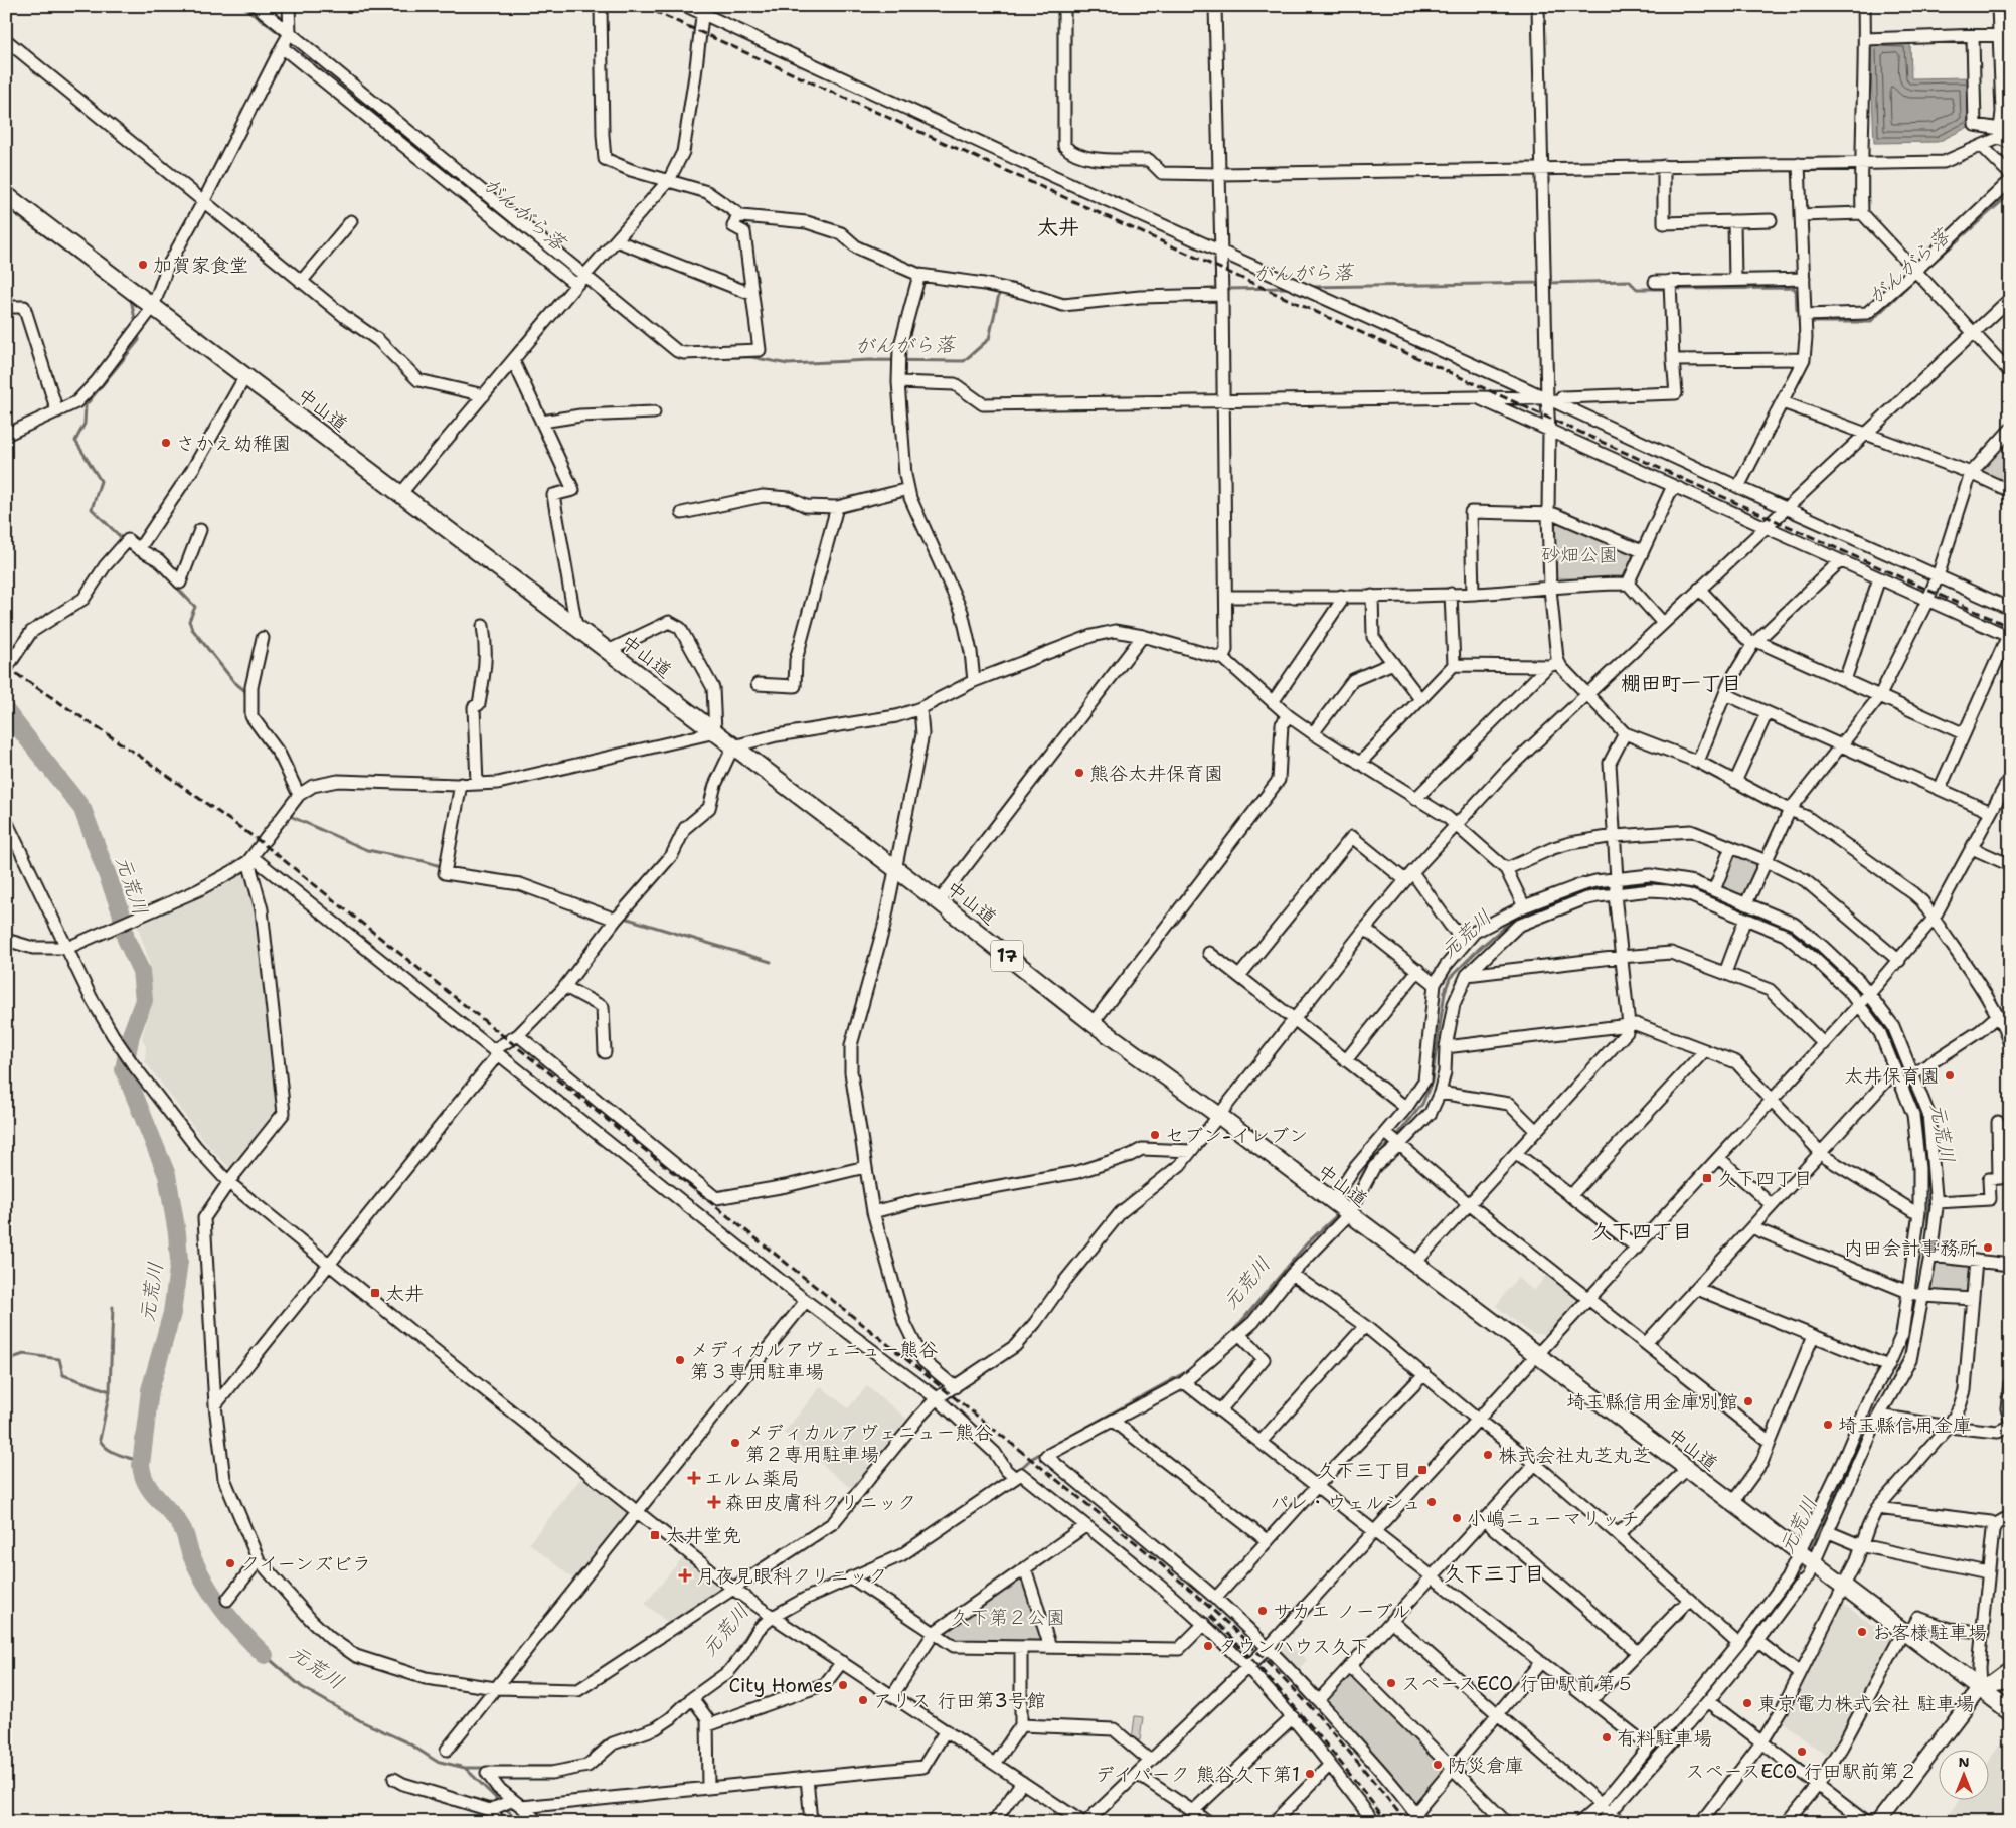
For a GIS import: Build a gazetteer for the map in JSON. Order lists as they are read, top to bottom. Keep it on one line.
{"streets":{"highway":["中山道","17"]},"districts":["太井","棚田町一丁目","久下四丁目","久下三丁目"],"water":["がんがら落","元荒川"],"parks":["砂畑公園","久下第２公園"],"places":{"other":["加賀家食堂","さかえ幼稚園","熊谷太井保育園","太井保育園","セブン-イレブン","内田会計事務所","メディカルアヴェニュー熊谷 第３専用駐車場","埼玉縣信用金庫別館","埼玉縣信用金庫","メディカルアヴェニュー熊谷 第２専用駐車場","株式会社丸芝丸芝","パレ・ウェルシュ","小嶋ニューマリッチ","クイーンズビラ","サカエ ノーブル","お客様駐車場","タウンハウス久下","スペースECO 行田駅前第５","City Homes","アリス 行田第3号館","東京電力株式会社 駐車場","有料駐車場","スペースECO 行田駅前第２","防災倉庫","デイパーク 熊谷久下第1"],"transit":["久下四丁目","太井","久下三丁目","太井堂免"],"health":["エルム薬局","森田皮膚科クリニック","月夜見眼科クリニック"]},"north":"top"}
